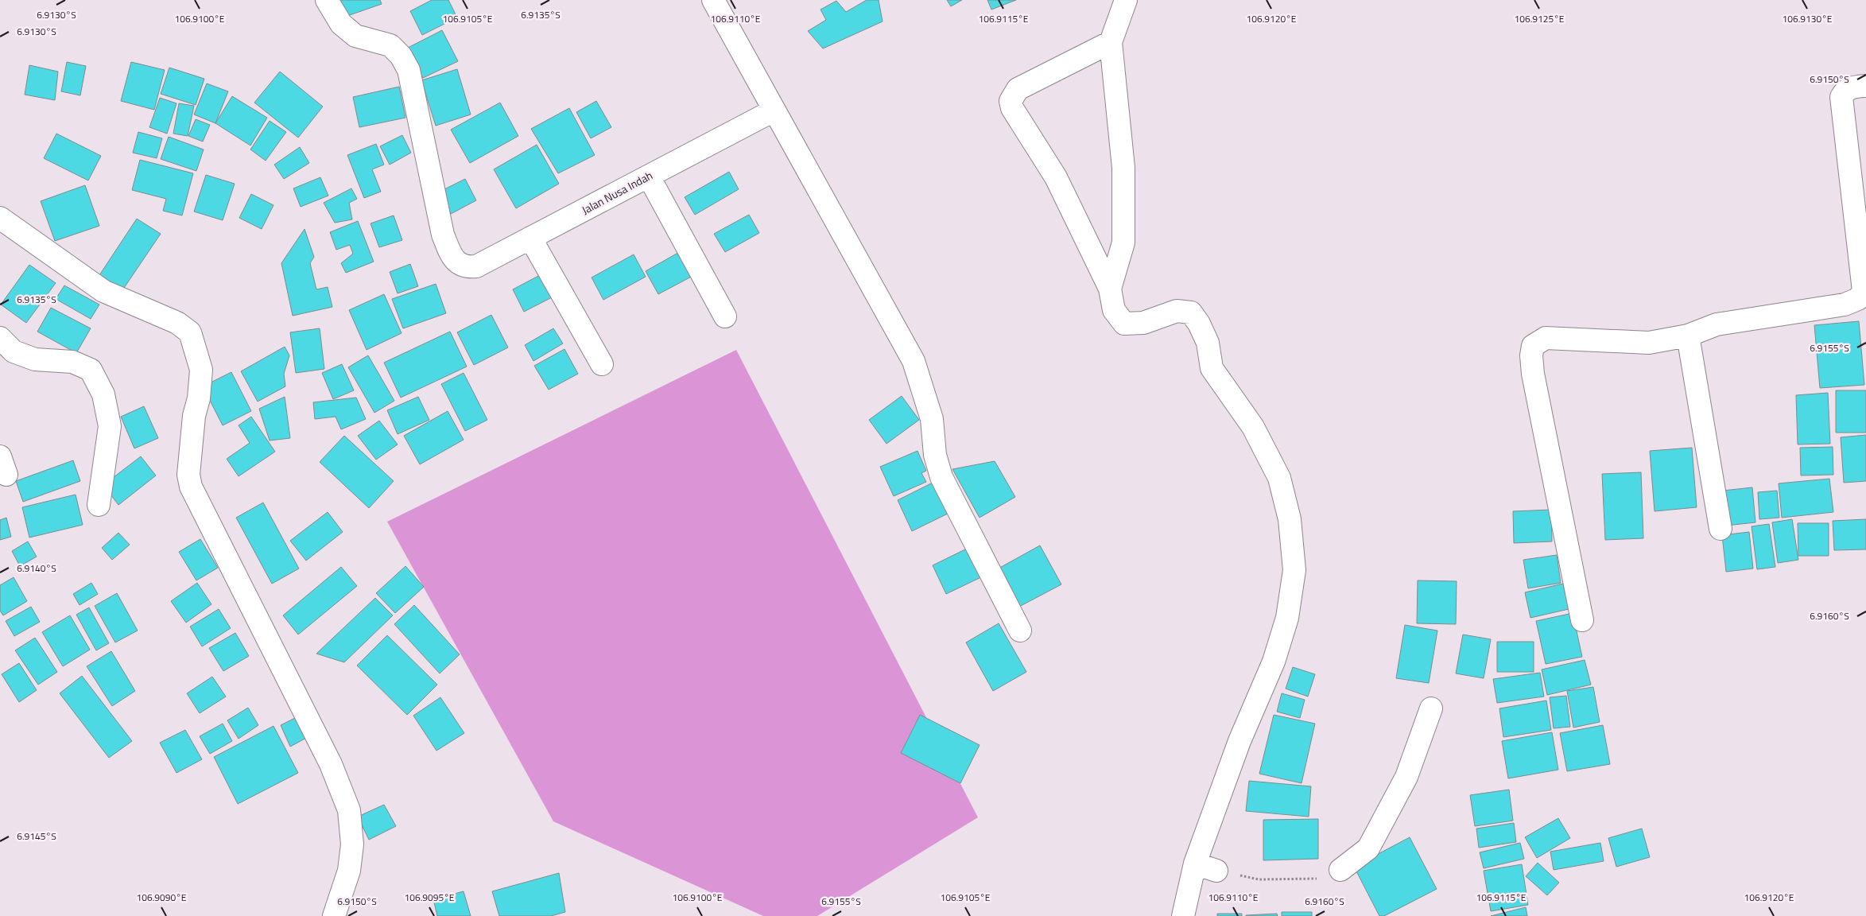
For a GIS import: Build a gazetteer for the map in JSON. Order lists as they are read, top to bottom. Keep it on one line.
{"streets":{"street":["Jalan Nusa Indah"]},"coordinates":["6.9130°S","6.9135°S","106.9100°E","106.9105°E","106.9110°E","106.9115°E","106.9120°E","106.9125°E","106.9130°E","6.9150°S","6.9155°S","6.9140°S","6.9160°S","6.9145°S","106.9090°E","106.9095°E"]}
